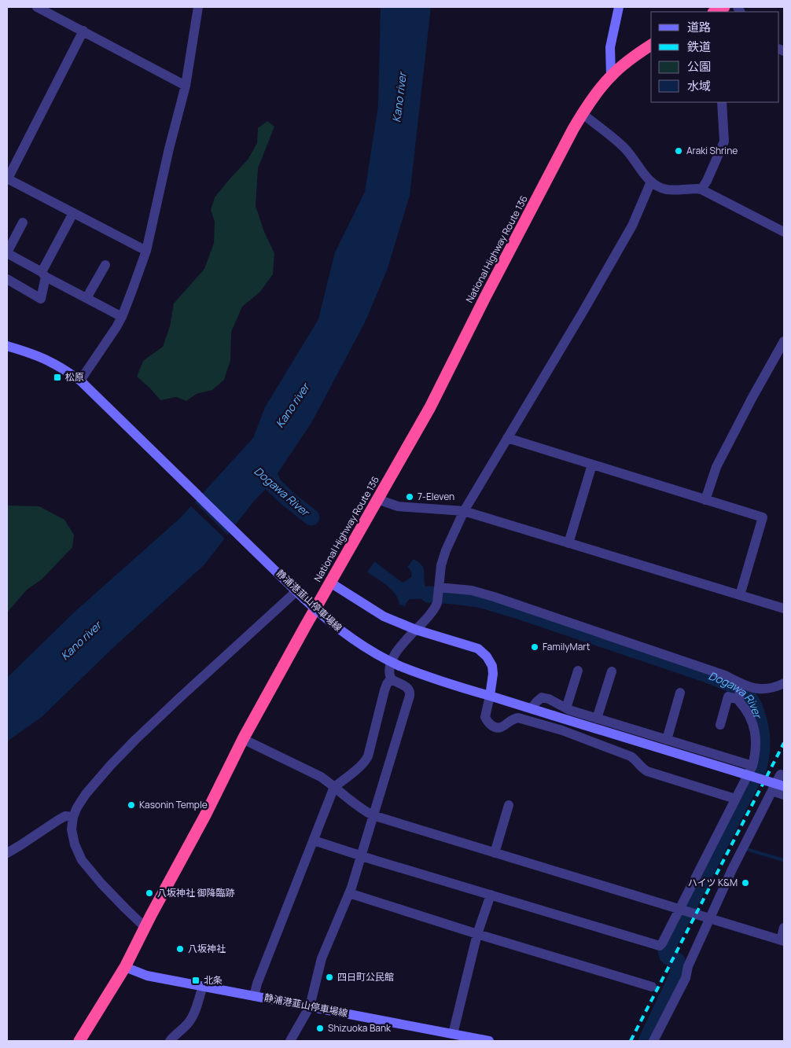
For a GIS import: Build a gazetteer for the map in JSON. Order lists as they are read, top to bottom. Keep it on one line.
{"streets":{"highway":["National Highway Route 136"],"main road":["静浦港韮山停車場線"]},"crossings":[["National Highway Route 136","静浦港韮山停車場線"]],"water":["Kano river","Dogawa River"],"places":{"other":["Araki Shrine","7-Eleven","FamilyMart","Kasonin Temple","ハイツ K&M","八坂神社 御降臨跡","八坂神社","四日町公民館","Shizuoka Bank"],"transit":["松原","北条"]},"legend":["道路","鉄道","公園","水域"]}
